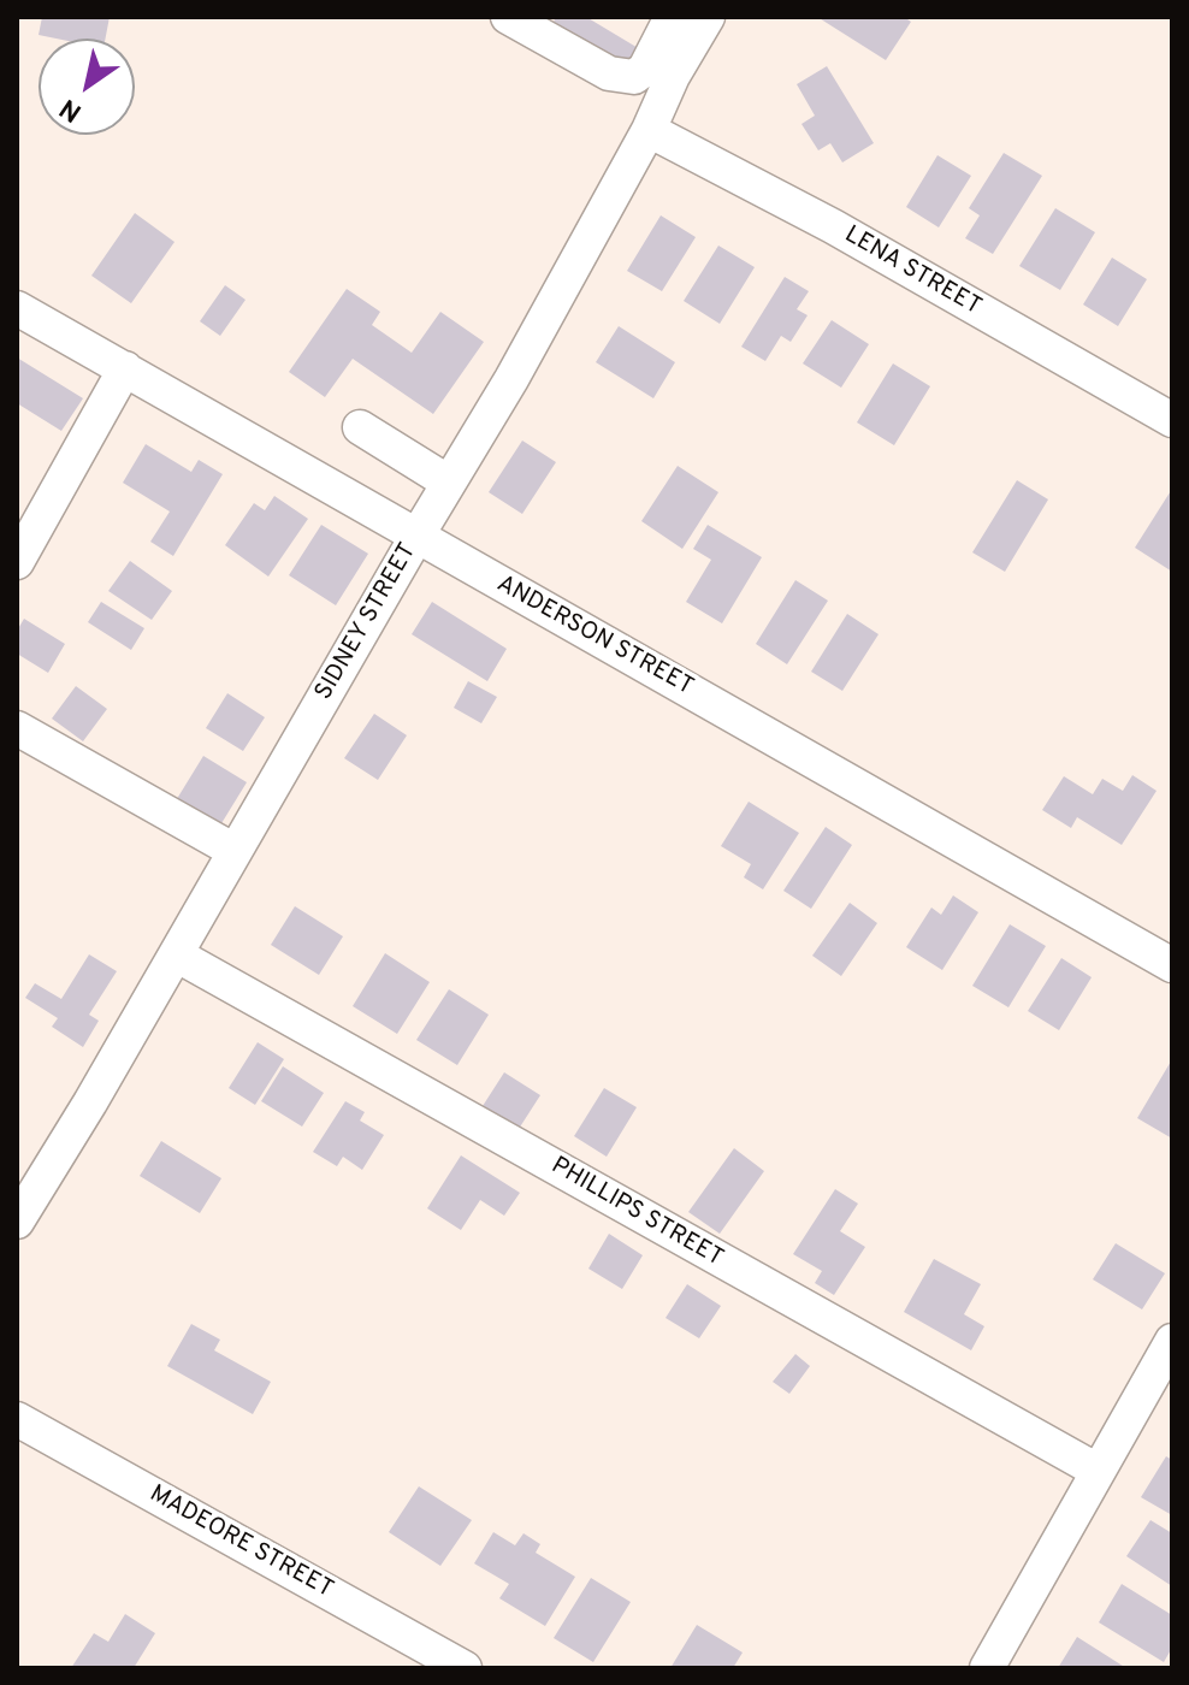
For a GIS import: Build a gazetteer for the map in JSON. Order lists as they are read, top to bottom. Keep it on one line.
{"streets":{"street":["LENA STREET","SIDNEY STREET","ANDERSON STREET","PHILLIPS STREET","MADEORE STREET"]},"crossings":[["LENA STREET","SIDNEY STREET"],["SIDNEY STREET","ANDERSON STREET"],["SIDNEY STREET","PHILLIPS STREET"]],"north":"bottom left"}
